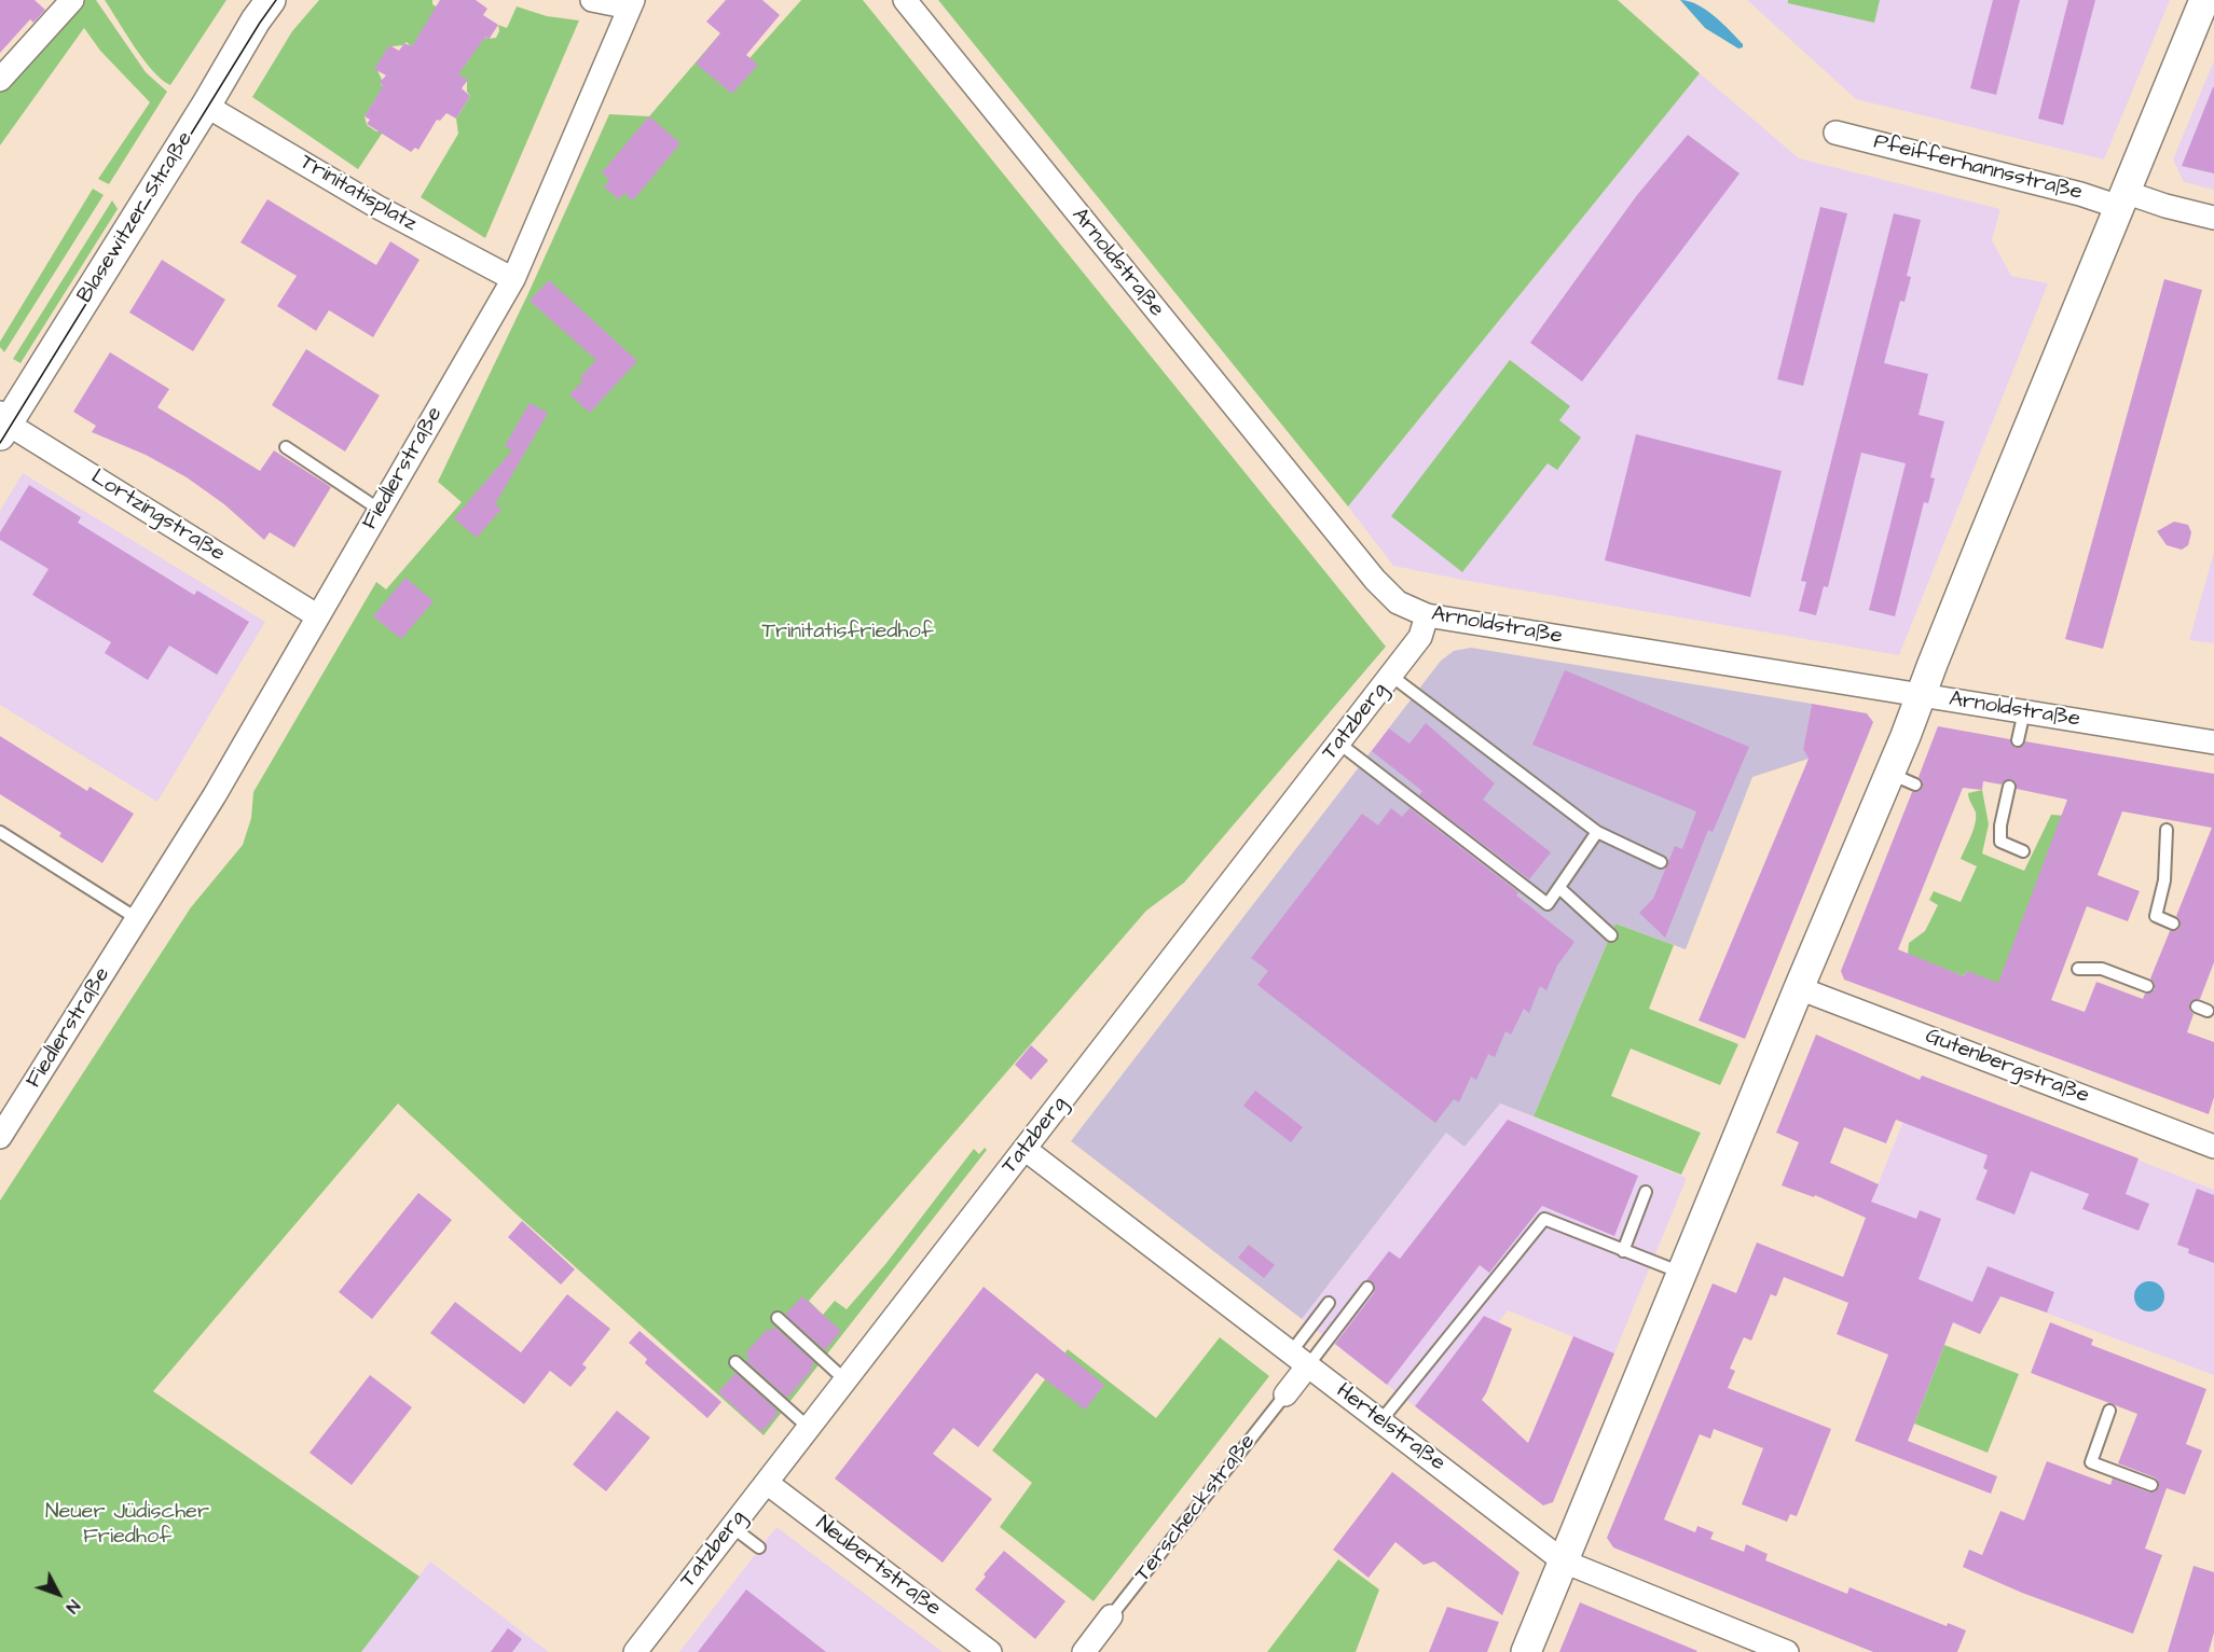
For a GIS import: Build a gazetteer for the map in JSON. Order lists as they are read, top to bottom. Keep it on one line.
{"streets":{"street":["Pfeifferhannsstraße","Trinitatisplatz","Blasewitzer Straße","Arnoldstraße","Fiedlerstraße","Lortzingstraße","Tatzberg","Gutenbergstraße","Hertelstraße","Terscheckstraße","Neubertstraße"]},"crossings":[["Trinitatisplatz","Blasewitzer Straße"],["Trinitatisplatz","Fiedlerstraße"],["Blasewitzer Straße","Lortzingstraße"],["Arnoldstraße","Tatzberg"],["Fiedlerstraße","Lortzingstraße"],["Tatzberg","Hertelstraße"],["Tatzberg","Neubertstraße"],["Hertelstraße","Terscheckstraße"]],"parks":["Trinitatisfriedhof","Neuer Jüdischer Friedhof"],"north":"bottom right"}
